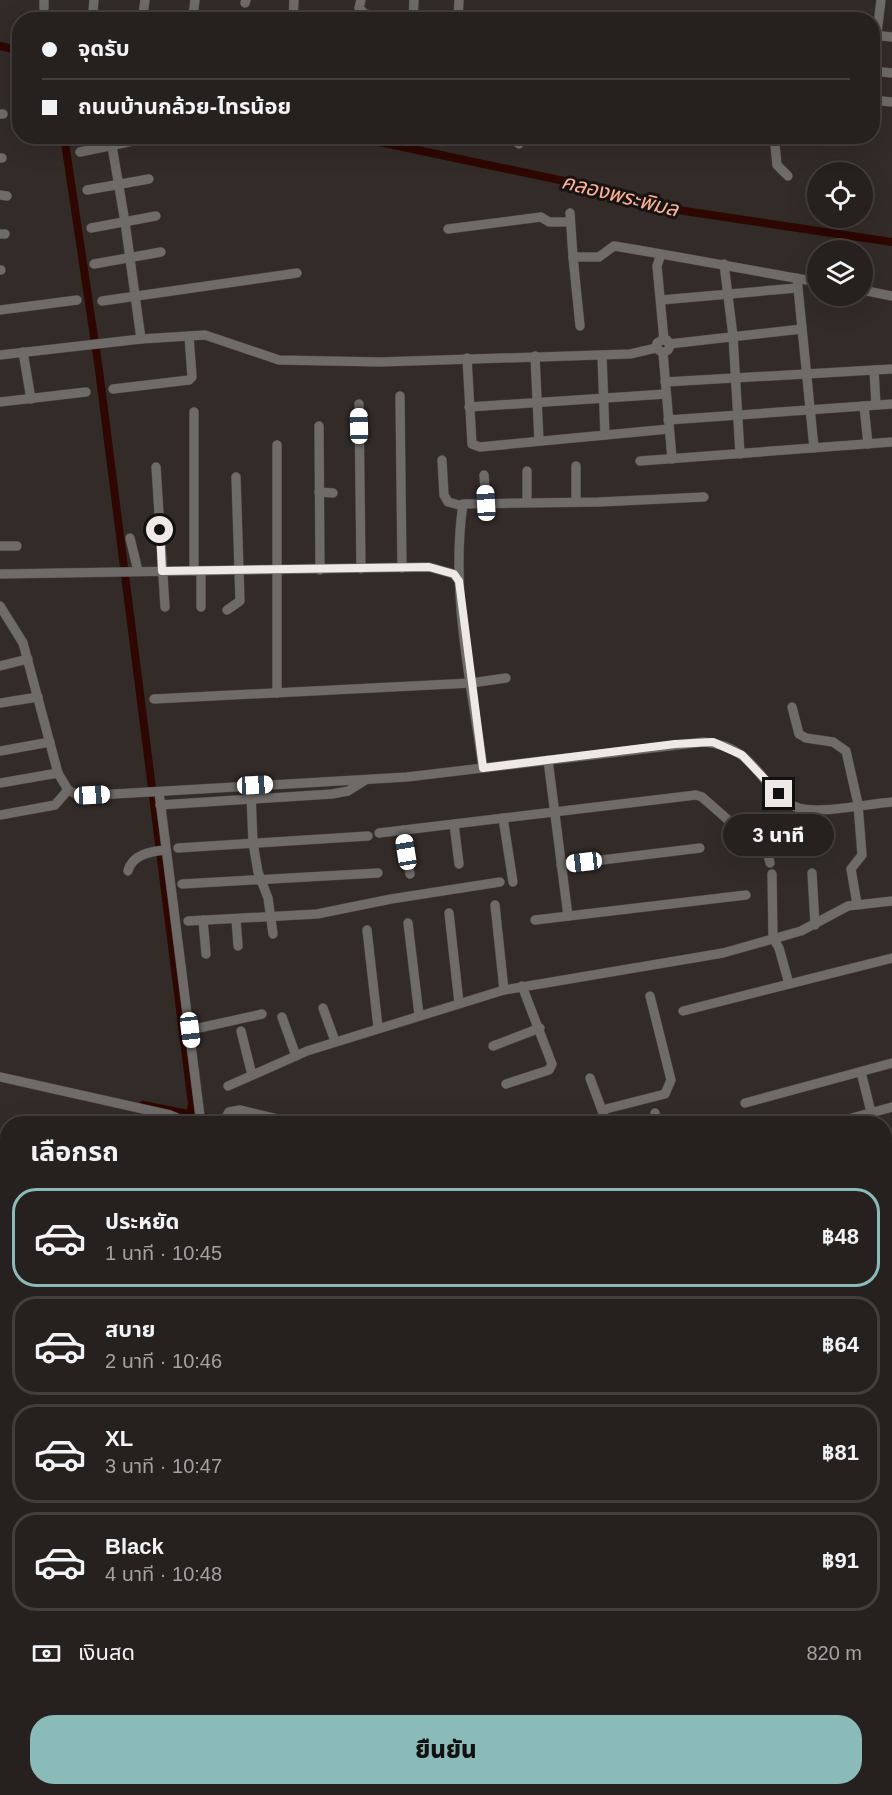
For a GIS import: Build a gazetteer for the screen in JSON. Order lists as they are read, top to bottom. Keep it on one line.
{"water":["คลองพระพิมล"],"page":{"banner":["จุดรับ","ถนนบ้านกล้วย-ไทรน้อย"],"bubble":"3 นาที","heading":"เลือกรถ","list":[{"name":"ประหยัด","note":"1 นาที · 10:45","value":"฿48"},{"name":"สบาย","note":"2 นาที · 10:46","value":"฿64"},{"name":"XL","note":"3 นาที · 10:47","value":"฿81"},{"name":"Black","note":"4 นาที · 10:48","value":"฿91"}],"pay":["เงินสด","820 m"],"buttons":"ยืนยัน"}}
